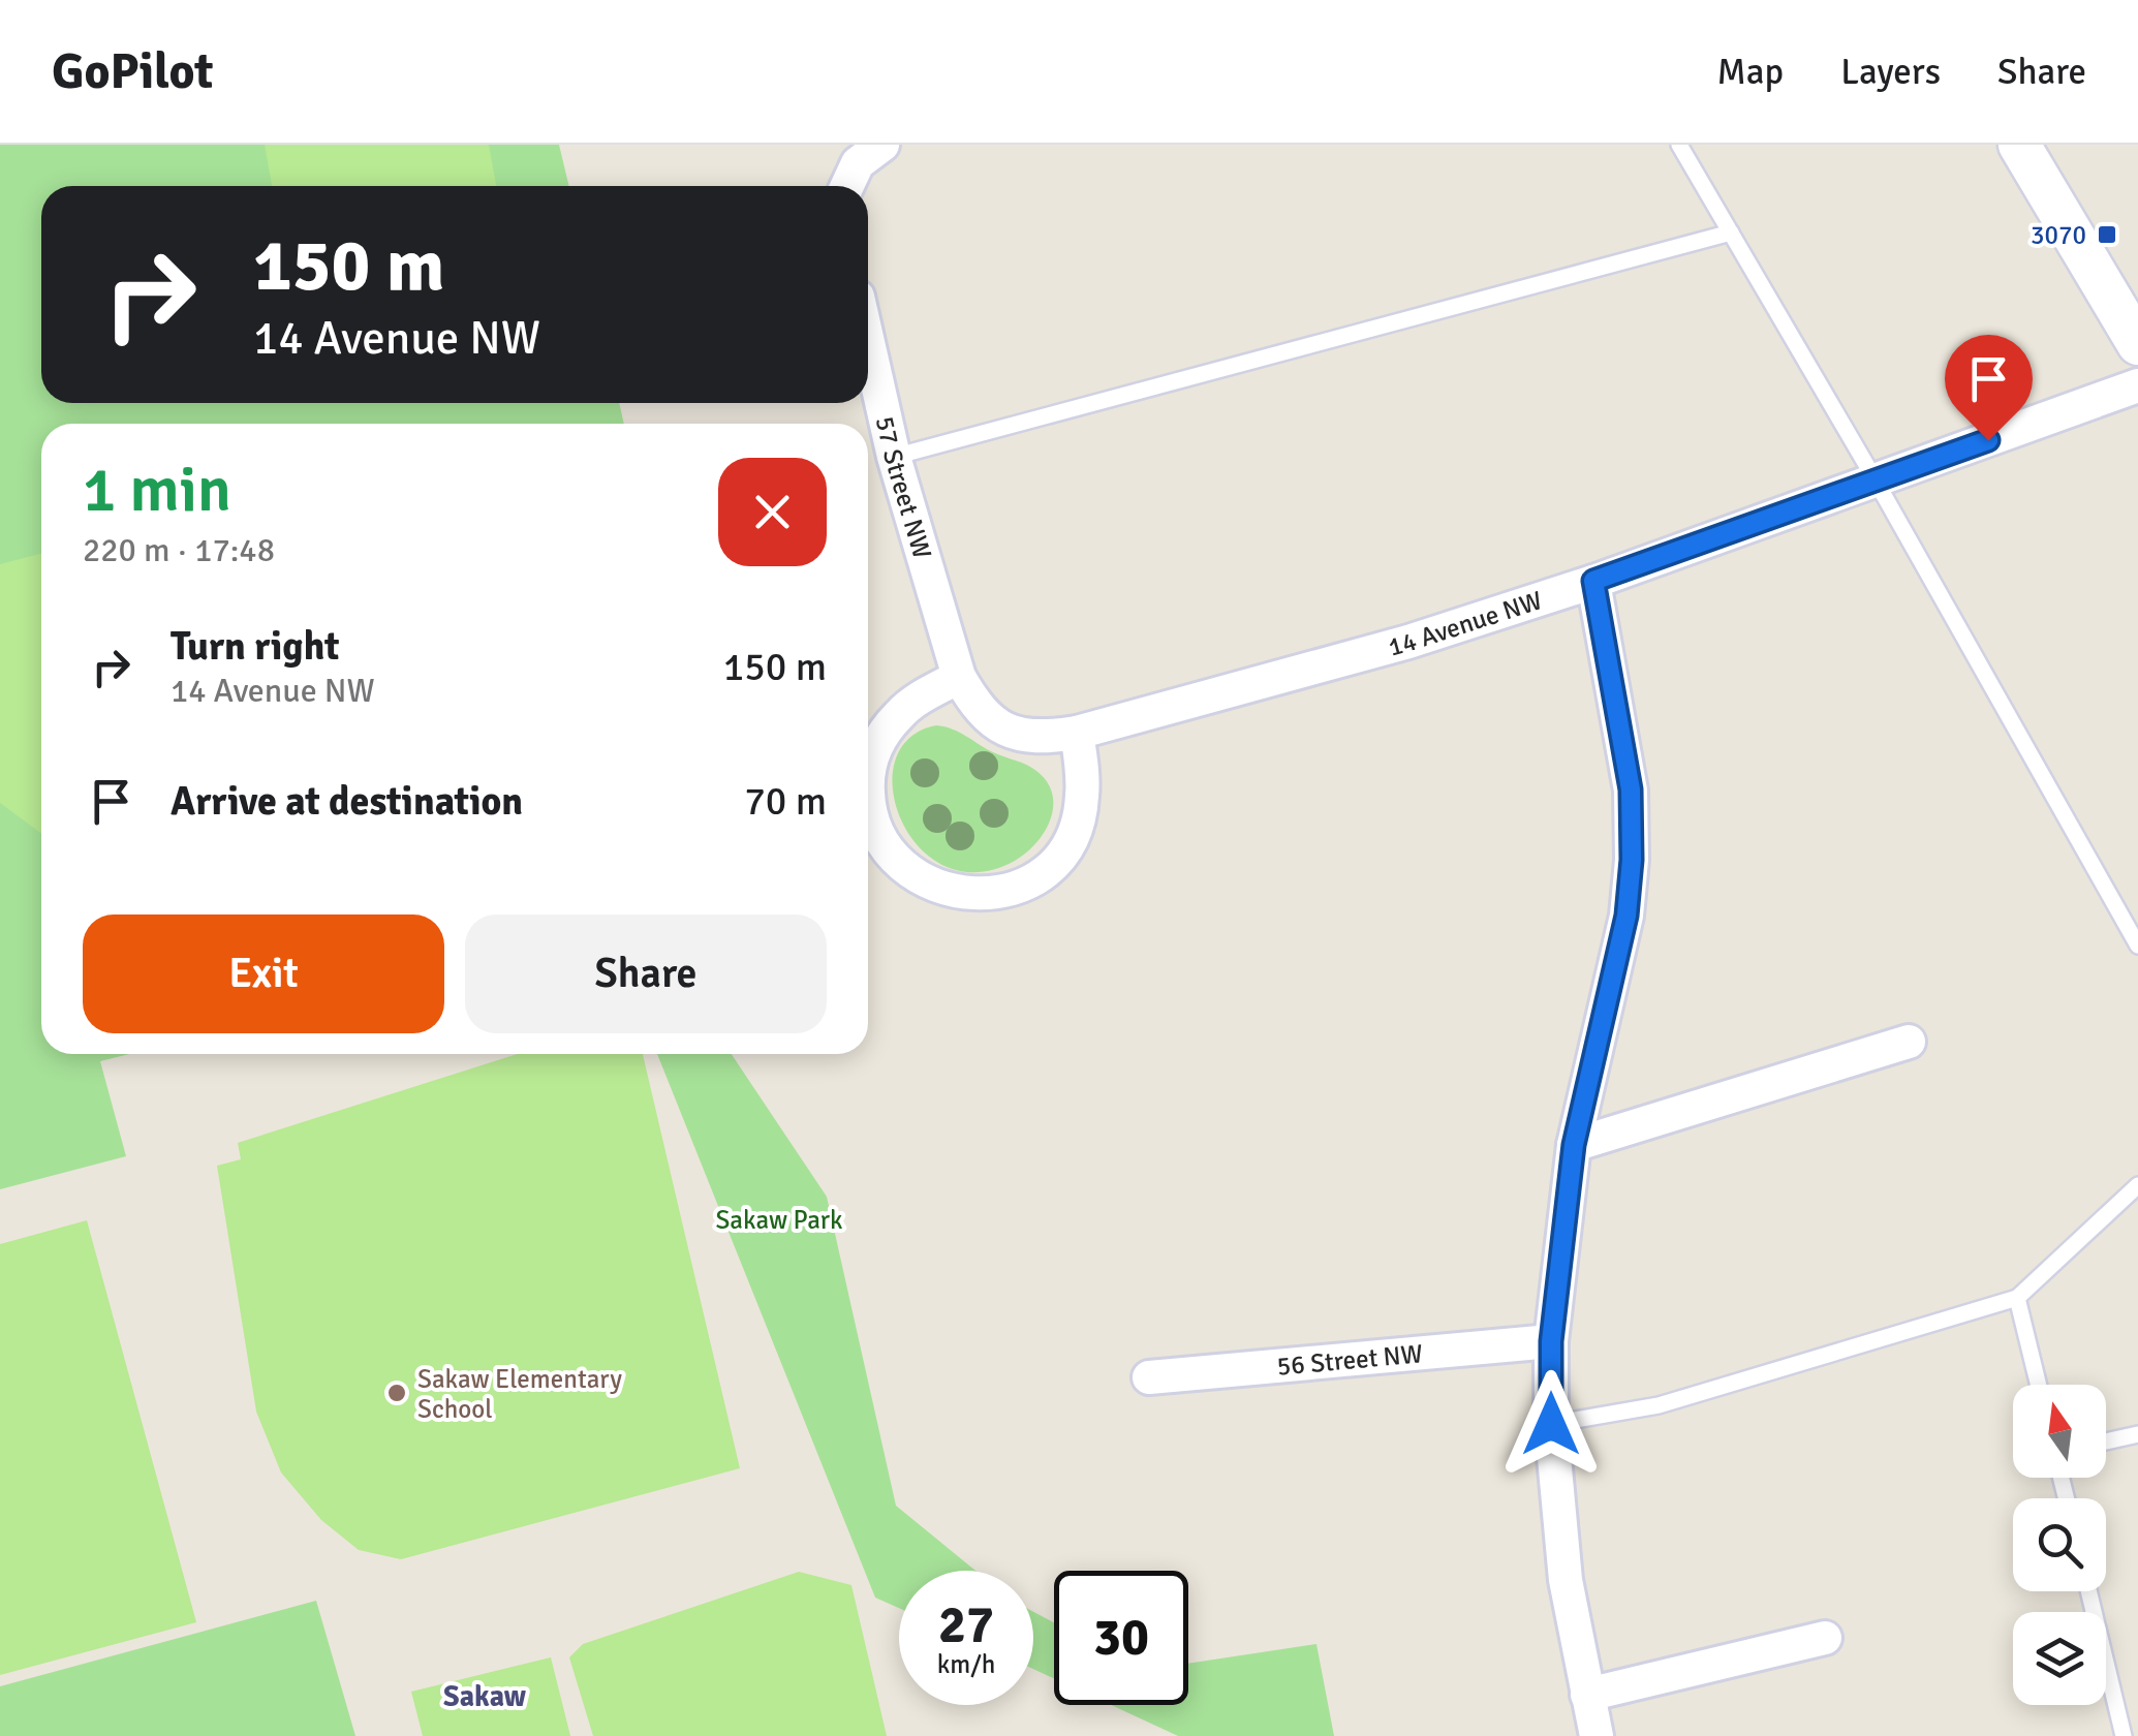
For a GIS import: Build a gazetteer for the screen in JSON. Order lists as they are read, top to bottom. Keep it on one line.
{"streets":{"street":["57 Street NW","14 Avenue NW","56 Street NW"]},"crossings":[["57 Street NW","14 Avenue NW"]],"districts":["Sakaw"],"parks":["Sakaw Park"],"places":{"transit":["3070"],"other":["Sakaw Elementary School"]},"north":"top","page":{"header":"GoPilot","nav":["Map","Layers","Share"],"turn":["150 m","14 Avenue NW"],"heading":["1 min","220 m · 17:48"],"list":[{"name":"Turn right","note":"14 Avenue NW","value":"150 m"},{"name":"Arrive at destination","value":"70 m"}],"buttons":["Exit","Share"],"speed":"27 km/h","limit":"30"}}
